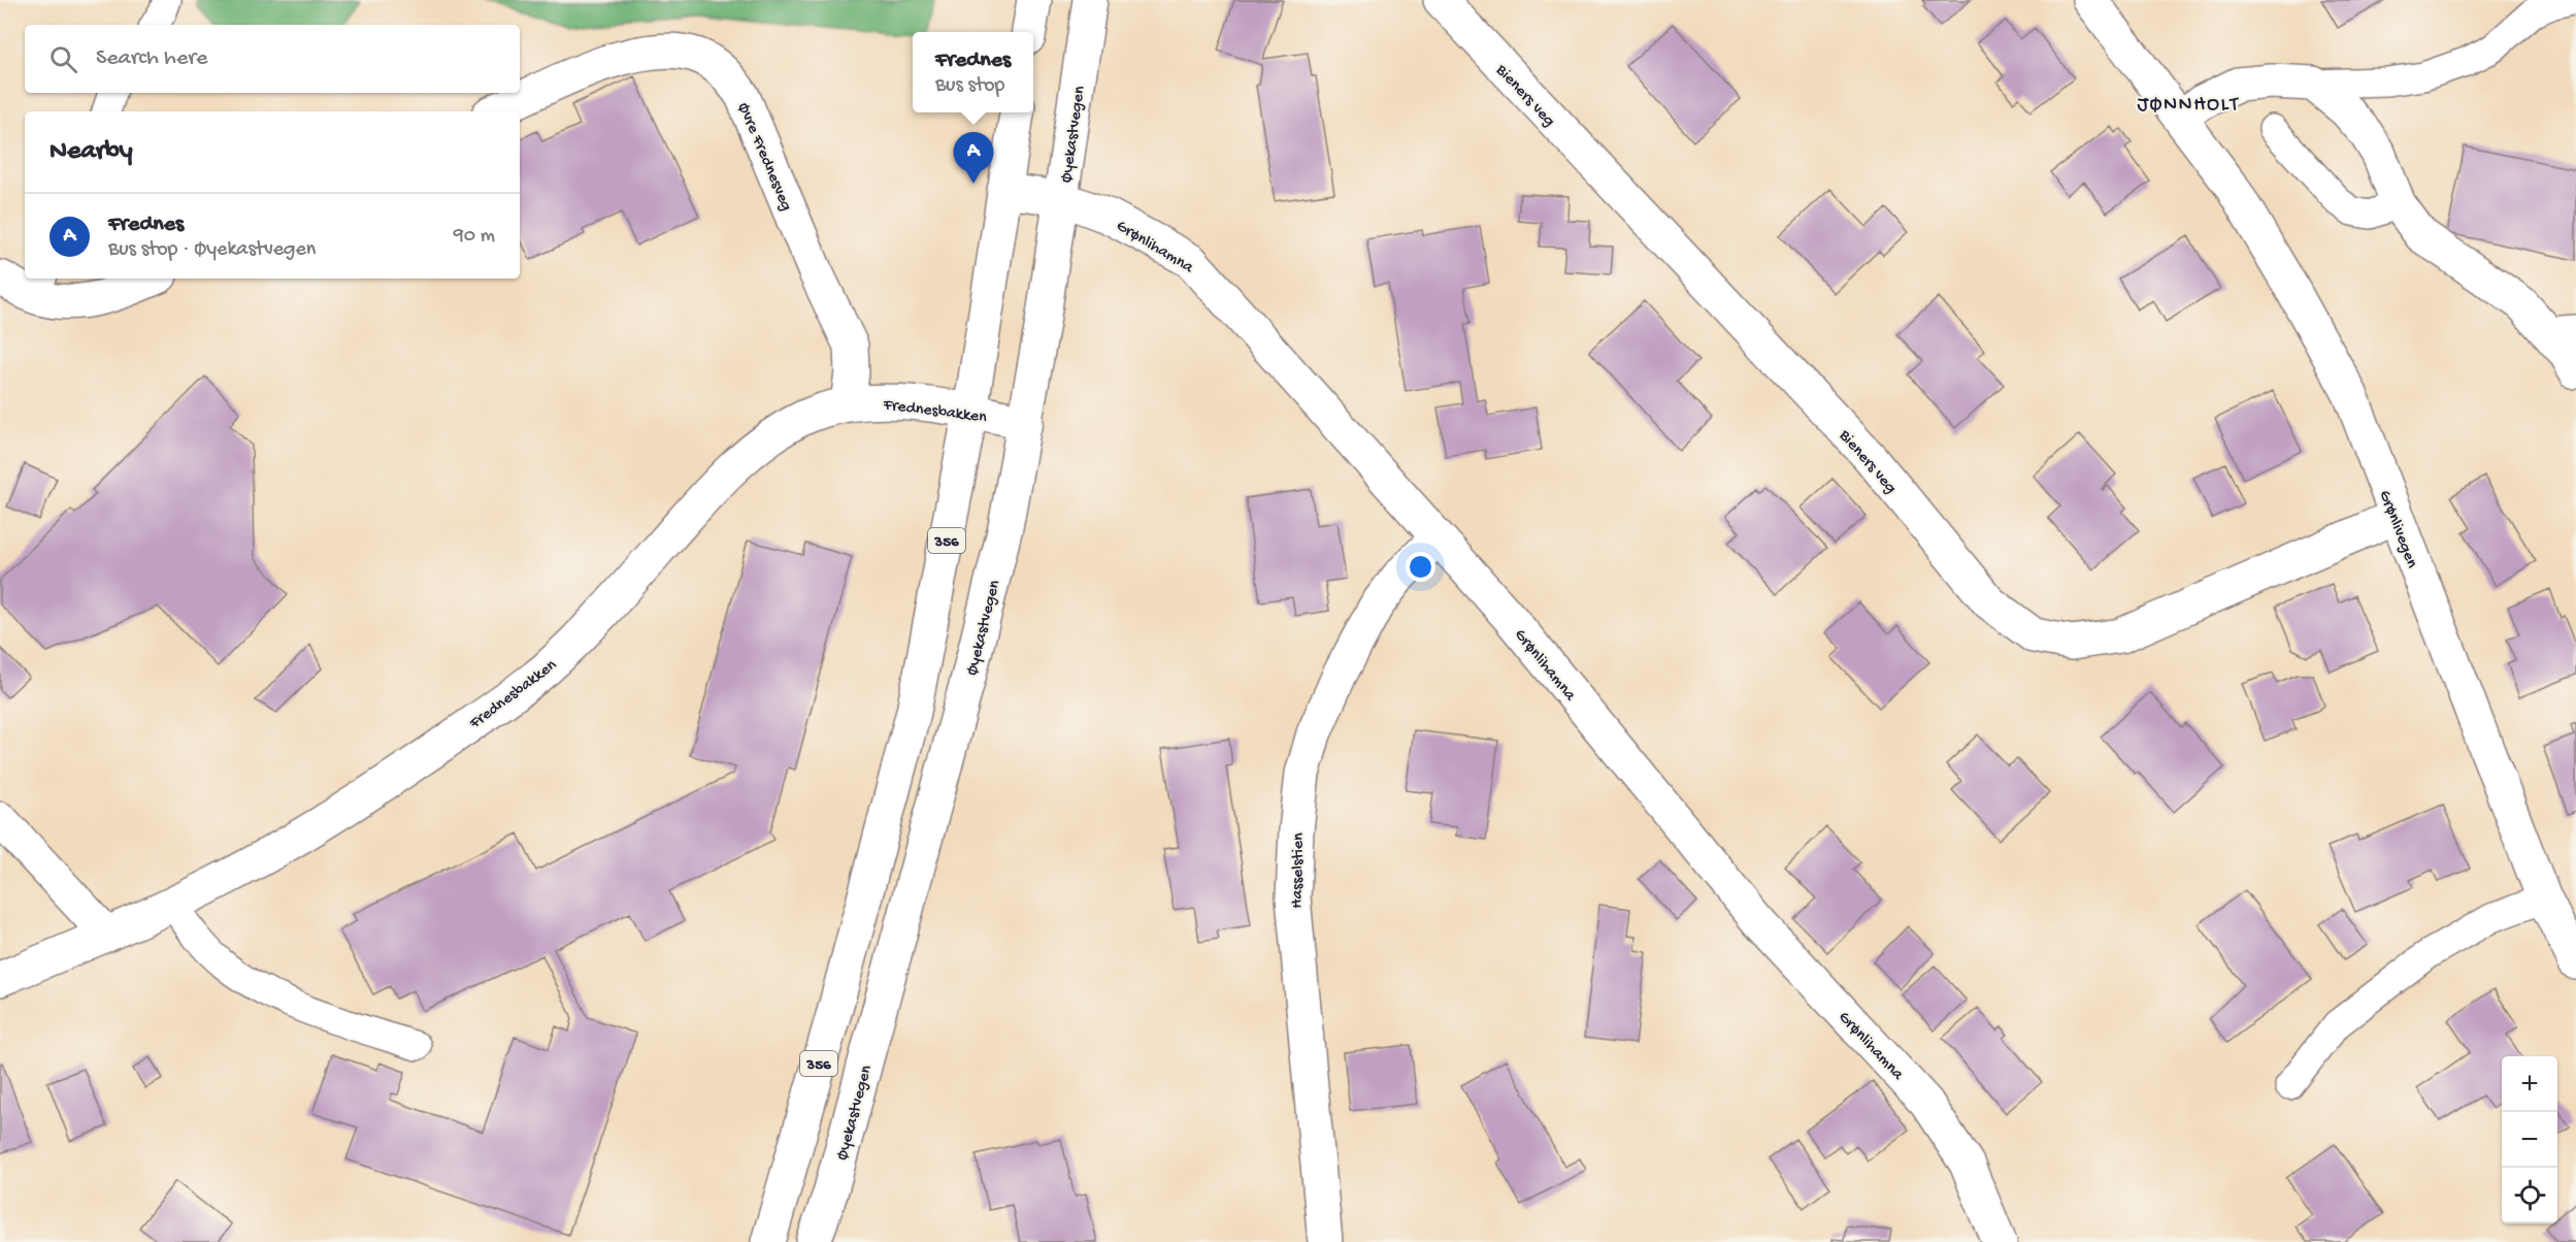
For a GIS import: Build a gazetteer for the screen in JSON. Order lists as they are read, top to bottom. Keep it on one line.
{"streets":{"street":["Bieners veg","Øyekastvegen","Øvre Frednesveg","Grønlihamna","Frednesbakken","Grønlivegen","356","Hasselstien"]},"crossings":[["Bieners veg","Grønlivegen"],["Øyekastvegen","Grønlihamna"],["Øyekastvegen","Frednesbakken"],["Øvre Frednesveg","Frednesbakken"],["Grønlihamna","356"],["Grønlihamna","Hasselstien"],["Frednesbakken","356"]],"districts":["JØNNHOLT"],"page":{"search":"Search here","popup":["Frednes","Bus stop"],"heading":"Nearby","pins":"A","list":[{"mark":"A","name":"Frednes","note":"Bus stop · Øyekastvegen","value":"90 m"}],"map_buttons":["+","−"]}}
